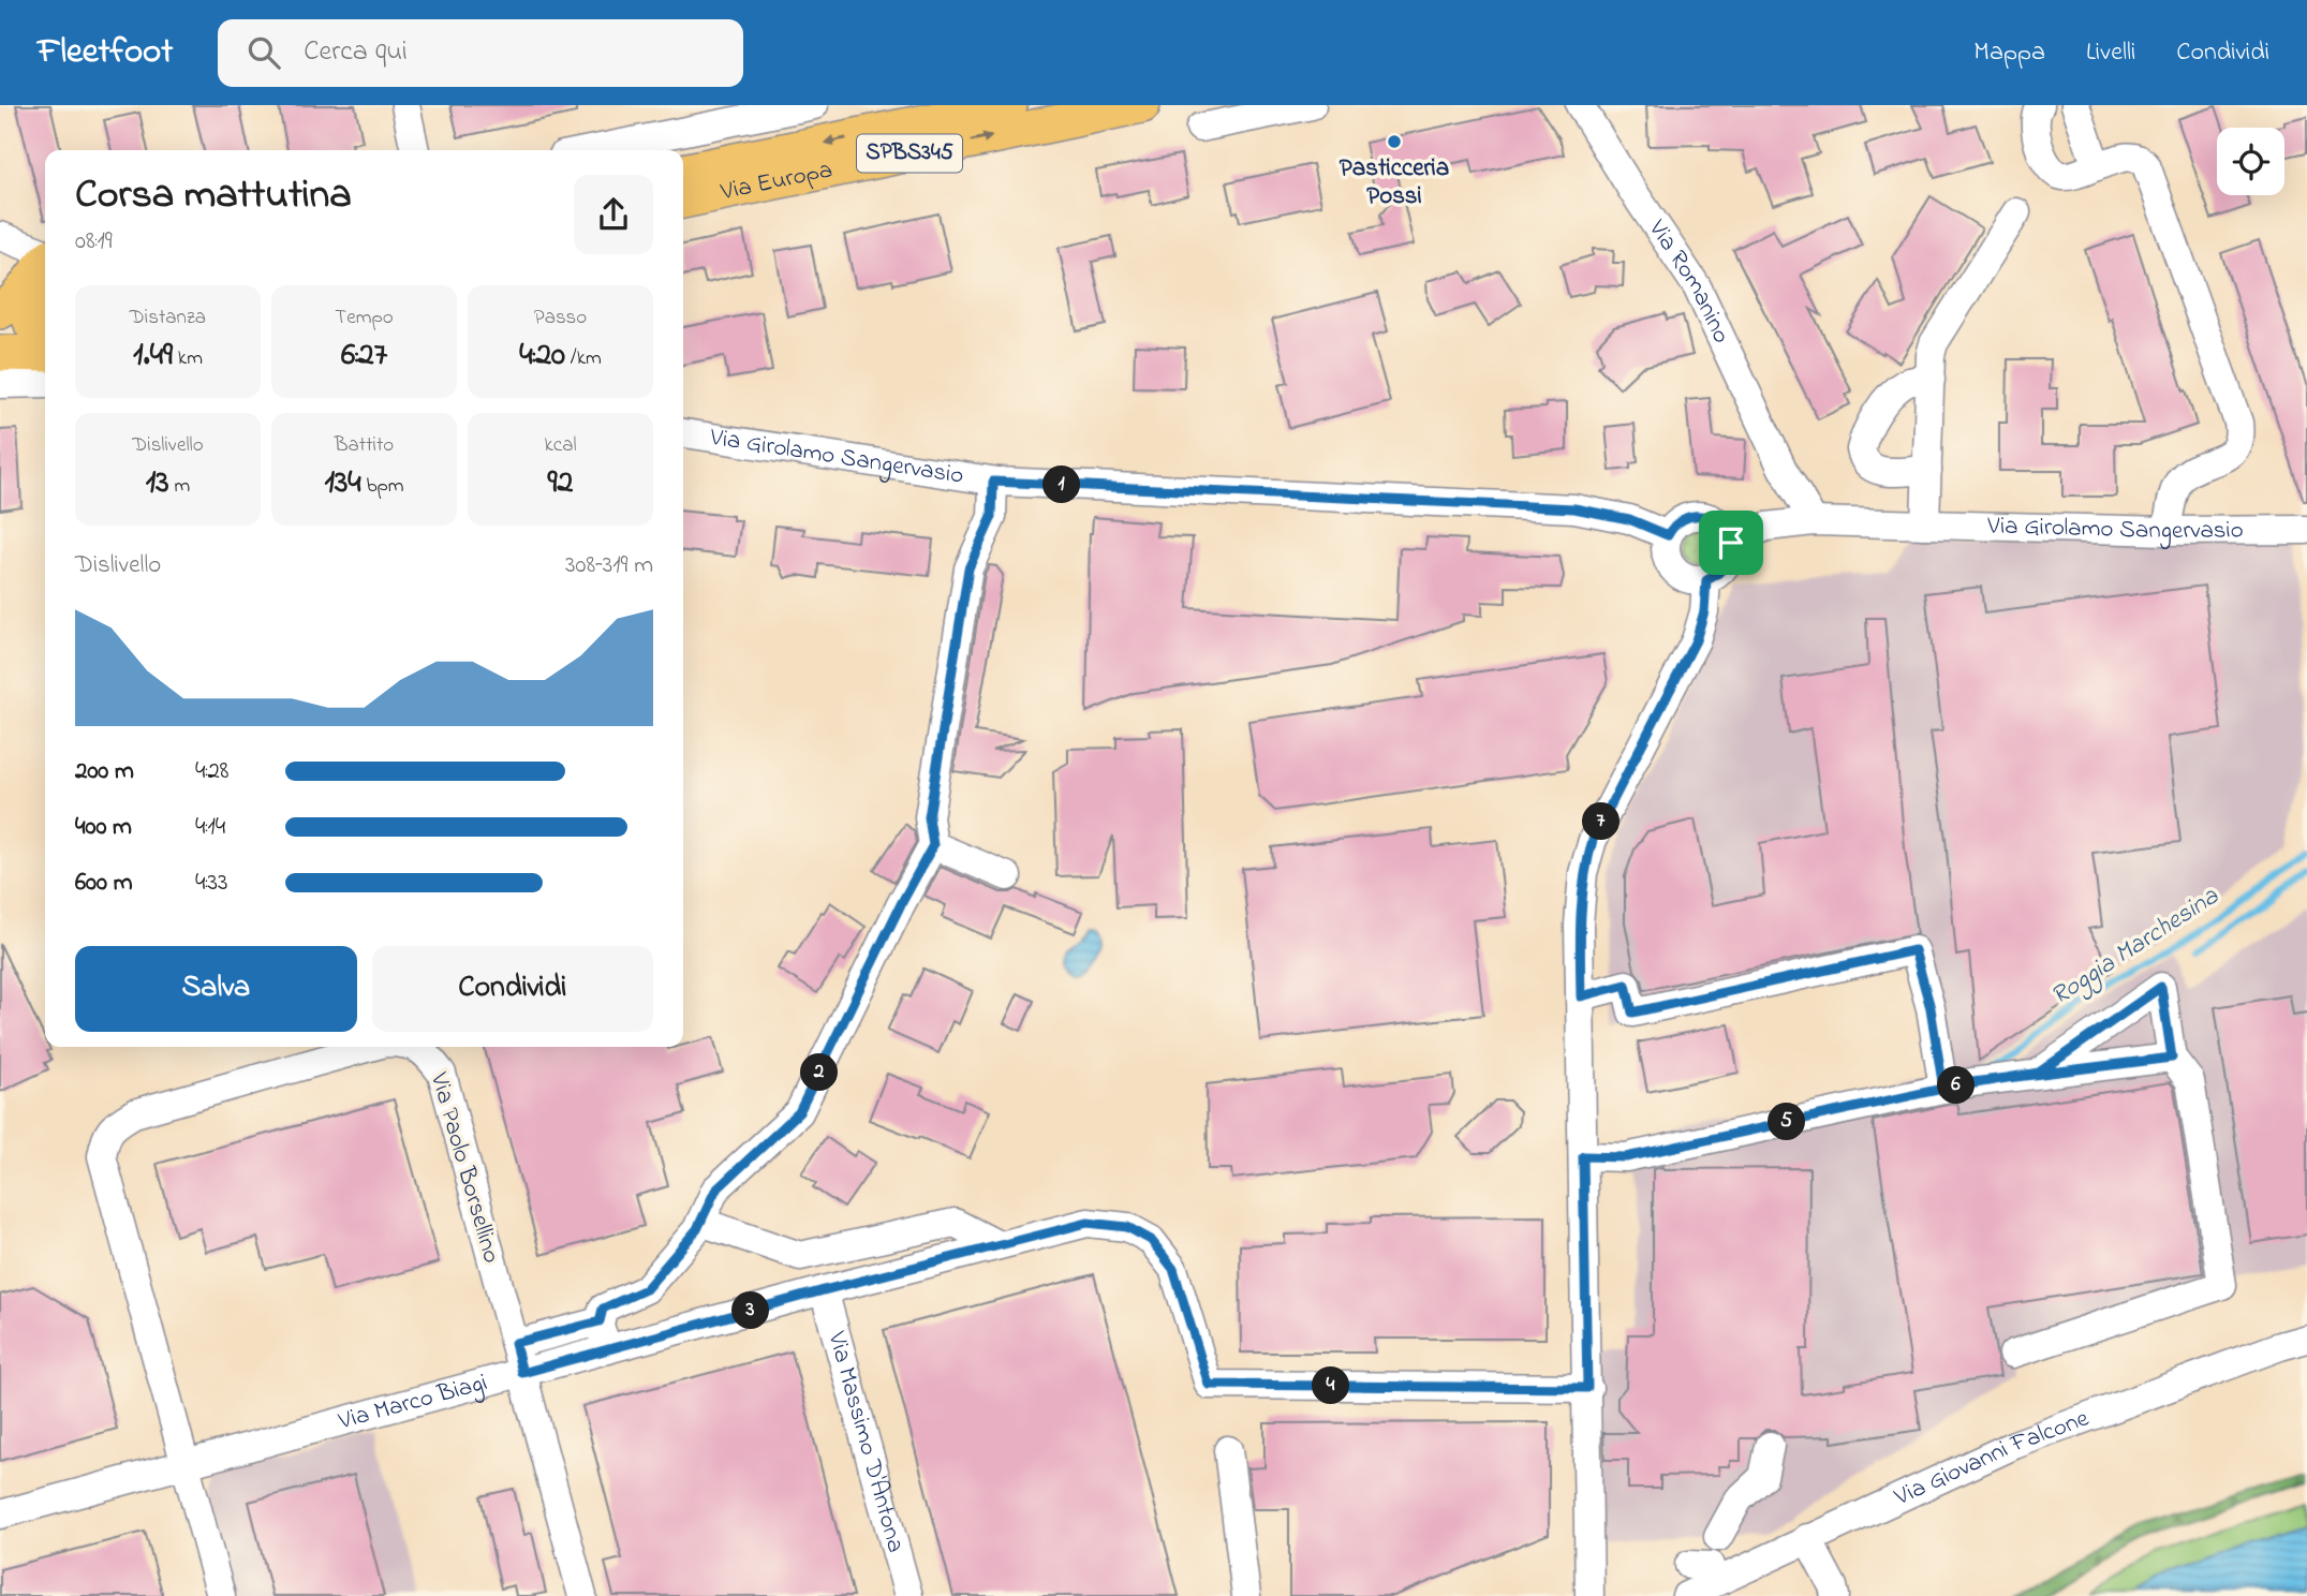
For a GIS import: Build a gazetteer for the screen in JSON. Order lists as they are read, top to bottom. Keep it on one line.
{"streets":{"main road":["SPBS345","Via Europa"],"street":["Via Romanino","Via Girolamo Sangervasio","Via Paolo Borsellino","Via Marco Biagi","Via Massimo D'Antona","Via Giovanni Falcone"]},"crossings":[["Via Romanino","Via Girolamo Sangervasio"],["Via Paolo Borsellino","Via Marco Biagi"],["Via Marco Biagi","Via Massimo D'Antona"]],"water":["Roggia Marchesina"],"places":["Pasticceria Possi"],"page":{"header":"Fleetfoot","search":"Cerca qui","nav":["Mappa","Livelli","Condividi"],"heading":["Corsa mattutina","08:19"],"stats":[["Distanza","1.49 km"],["Tempo","6:27"],["Passo","4:20 /km"],["Dislivello","13 m"],["Battito","134 bpm"],["kcal","92"]],"pins":["1","7","2","6","5","3","4"],"chart":["Dislivello","308–319 m"],"list":[{"name":"200 m","note":"4:28"},{"name":"400 m","note":"4:14"},{"name":"600 m","note":"4:33"}],"buttons":["Salva","Condividi"]}}
